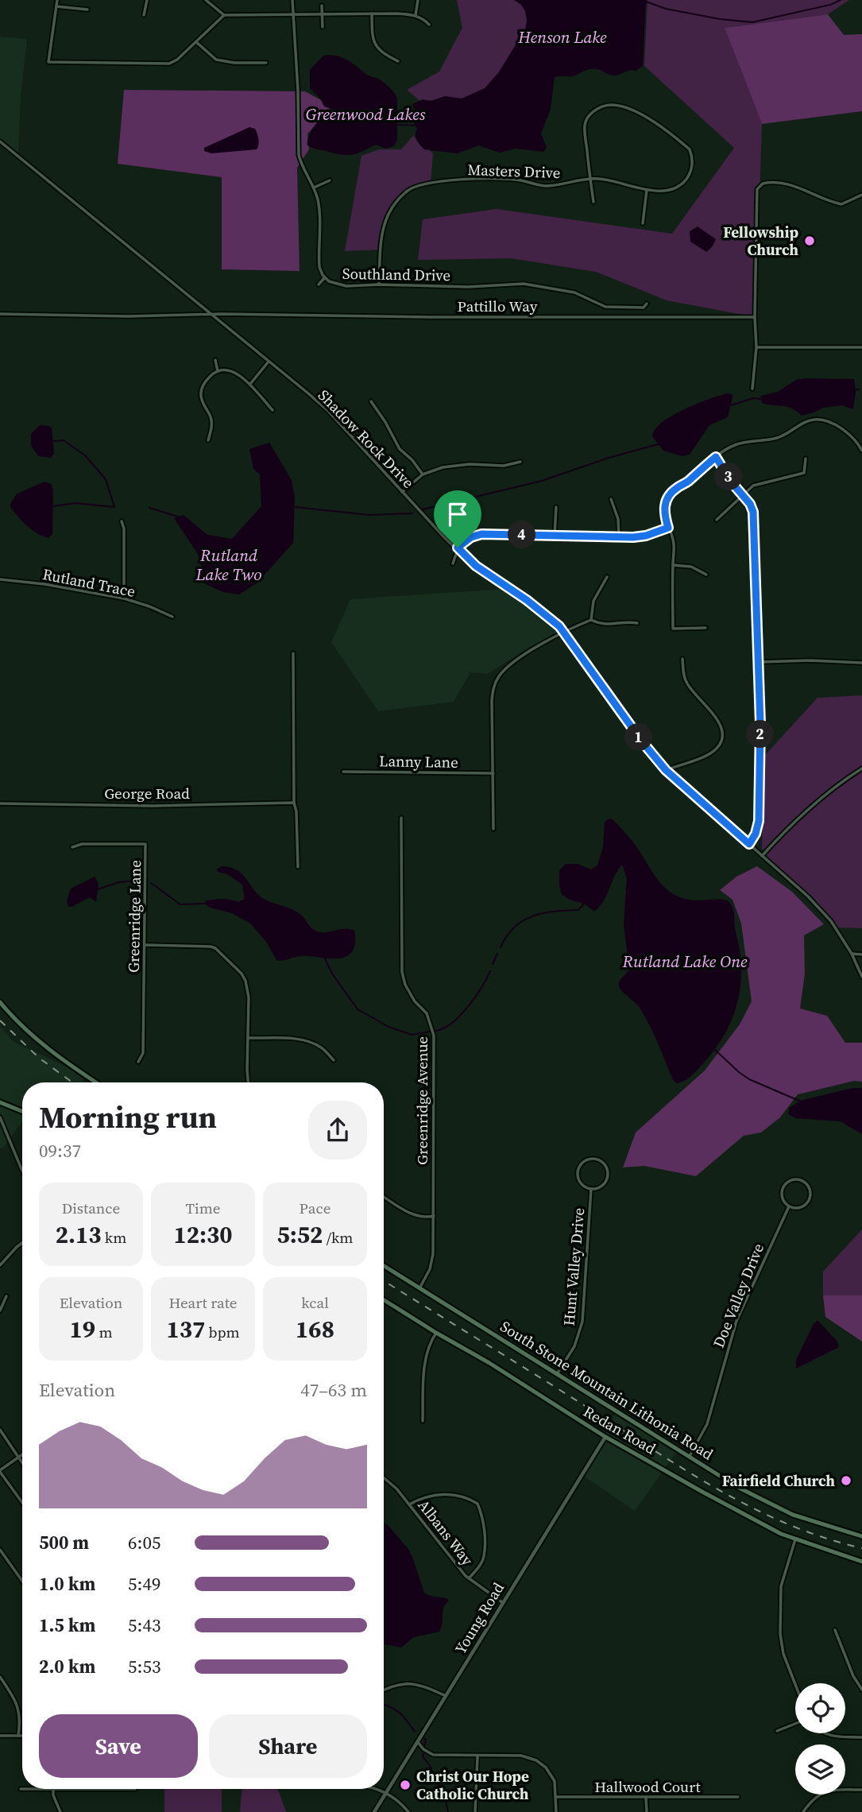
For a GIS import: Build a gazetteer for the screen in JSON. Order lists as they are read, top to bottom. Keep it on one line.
{"streets":{"main road":["South Stone Mountain Lithonia Road","Redan Road"],"street":["Masters Drive","Southland Drive","Pattillo Way","Shadow Rock Drive","Rutland Trace","Lanny Lane","George Road","Greenridge Lane","Greenridge Avenue","Hunt Valley Drive","Doe Valley Drive","Albans Way","Young Road","Hallwood Court"]},"crossings":[["Masters Drive","Southland Drive"],["Pattillo Way","Shadow Rock Drive"],["Greenridge Avenue","South Stone Mountain Lithonia Road"],["Hunt Valley Drive","South Stone Mountain Lithonia Road"],["Doe Valley Drive","South Stone Mountain Lithonia Road"],["Redan Road","Young Road"],["Albans Way","Young Road"]],"water":["Henson Lake","Greenwood Lakes","Rutland Lake Two","Rutland Lake One"],"places":["Fellowship Church","Fairfield Church","Christ Our Hope Catholic Church"],"page":{"pins":["3","4","2","1"],"heading":["Morning run","09:37"],"stats":[["Distance","2.13 km"],["Time","12:30"],["Pace","5:52 /km"],["Elevation","19 m"],["Heart rate","137 bpm"],["kcal","168"]],"chart":["Elevation","47–63 m"],"list":[{"name":"500 m","note":"6:05"},{"name":"1.0 km","note":"5:49"},{"name":"1.5 km","note":"5:43"},{"name":"2.0 km","note":"5:53"}],"buttons":["Save","Share"]}}
